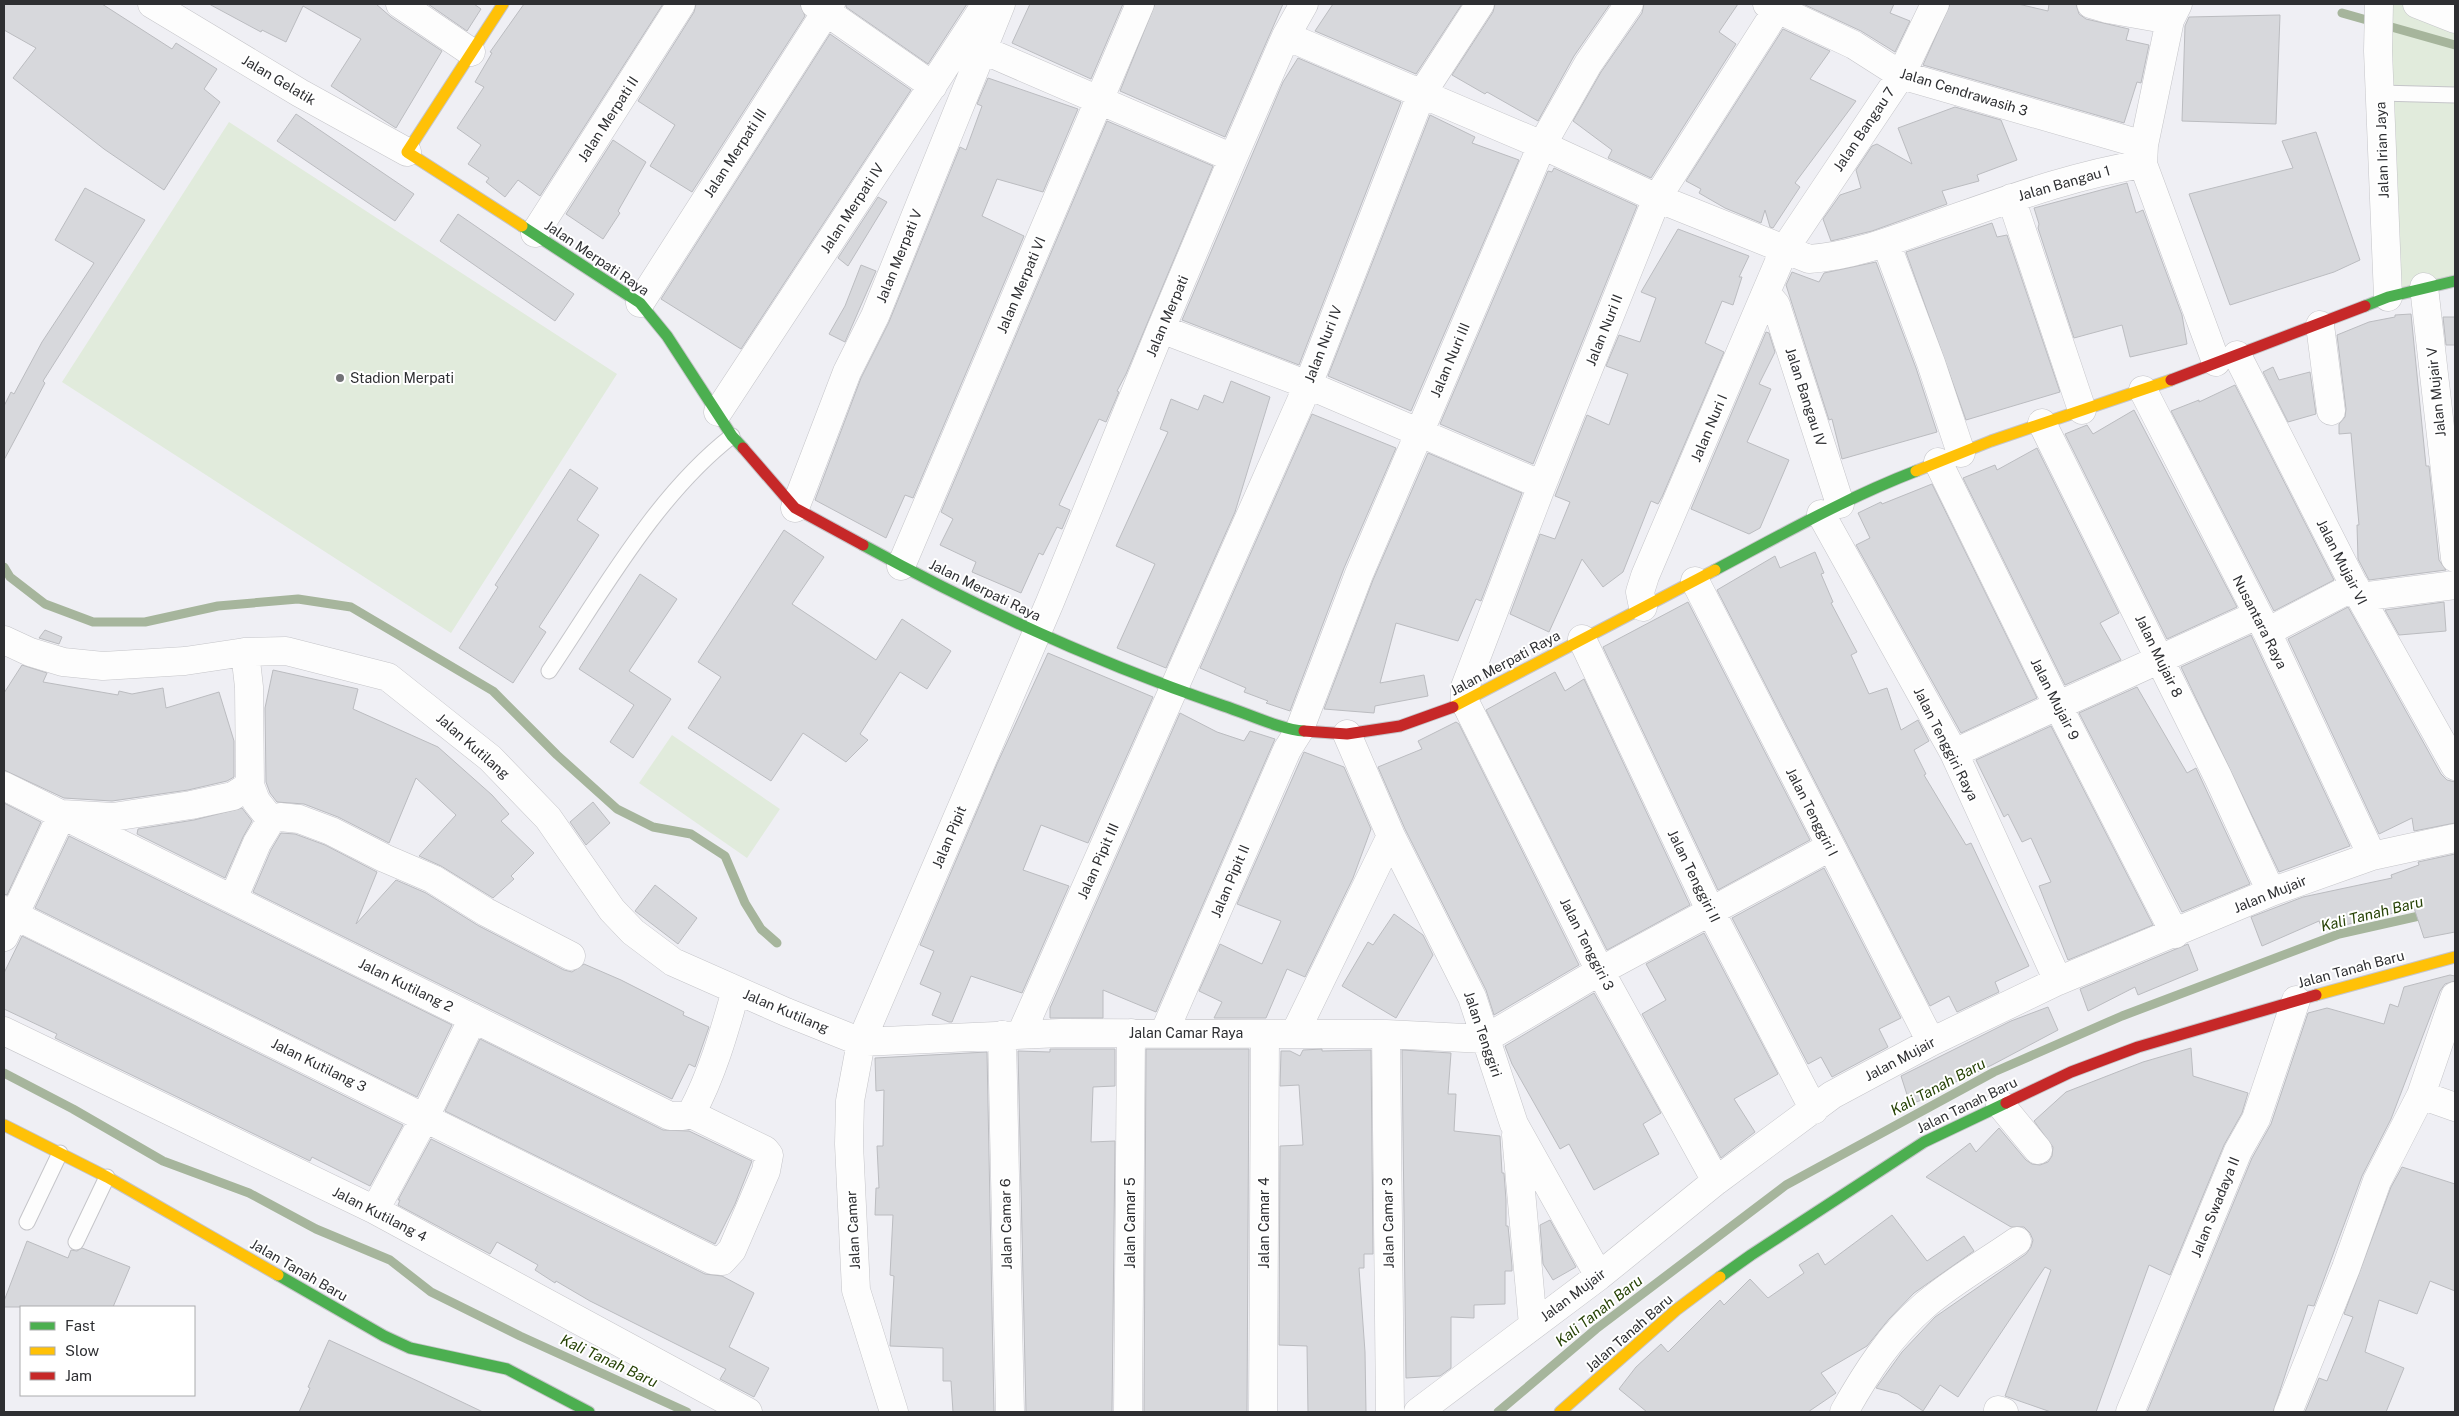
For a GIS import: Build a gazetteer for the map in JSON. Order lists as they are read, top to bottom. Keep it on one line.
{"streets":{"street":["Jalan Gelatik","Jalan Cendrawasih 3","Jalan Merpati II","Jalan Bangau 7","Jalan Irian Jaya","Jalan Merpati III","Jalan Bangau 1","Jalan Merpati IV","Jalan Merpati V","Jalan Merpati Raya","Jalan Merpati VI","Jalan Merpati","Jalan Nuri II","Jalan Nuri IV","Jalan Nuri III","Jalan Mujair V","Jalan Bangau IV","Jalan Nuri I","Jalan Mujair VI","Nusantara Raya","Jalan Mujair 8","Jalan Mujair 9","Jalan Tenggiri Raya","Jalan Kutilang","Jalan Tenggiri I","Jalan Pipit","Jalan Pipit III","Jalan Tenggiri II","Jalan Pipit II","Jalan Mujair","Jalan Tenggiri 3","Jalan Tanah Baru","Jalan Kutilang 2","Jalan Camar Raya","Jalan Tenggiri","Jalan Kutilang 3","Jalan Swadaya II","Jalan Kutilang 4","Jalan Camar 5","Jalan Camar 4","Jalan Camar 3","Jalan Camar 6","Jalan Camar"]},"crossings":[["Jalan Gelatik","Jalan Merpati Raya"],["Jalan Cendrawasih 3","Jalan Bangau 7"],["Jalan Cendrawasih 3","Jalan Bangau 1"],["Jalan Cendrawasih 3","Jalan Nuri II"],["Jalan Merpati II","Jalan Merpati Raya"],["Jalan Bangau 7","Jalan Bangau 1"],["Jalan Bangau 7","Jalan Nuri I"],["Jalan Irian Jaya","Jalan Merpati Raya"],["Jalan Merpati III","Jalan Merpati Raya"],["Jalan Bangau 1","Jalan Merpati"],["Jalan Bangau 1","Jalan Nuri II"],["Jalan Bangau 1","Jalan Nuri IV"],["Jalan Bangau 1","Jalan Nuri III"],["Jalan Bangau 1","Jalan Nuri I"],["Jalan Bangau 1","Jalan Mujair 9"],["Jalan Merpati IV","Jalan Merpati Raya"],["Jalan Merpati V","Jalan Merpati Raya"],["Jalan Merpati Raya","Jalan Merpati VI"],["Jalan Merpati Raya","Jalan Merpati"],["Jalan Merpati Raya","Jalan Nuri II"],["Jalan Merpati Raya","Jalan Nuri IV"],["Jalan Merpati Raya","Jalan Nuri III"],["Jalan Merpati Raya","Jalan Mujair V"],["Jalan Merpati Raya","Jalan Bangau IV"],["Jalan Merpati Raya","Jalan Nuri I"],["Jalan Merpati Raya","Jalan Mujair VI"],["Jalan Merpati Raya","Nusantara Raya"],["Jalan Merpati Raya","Jalan Mujair 8"],["Jalan Merpati Raya","Jalan Mujair 9"],["Jalan Merpati Raya","Jalan Tenggiri Raya"],["Jalan Merpati Raya","Jalan Tenggiri I"],["Jalan Merpati Raya","Jalan Pipit"],["Jalan Merpati Raya","Jalan Pipit III"],["Jalan Merpati Raya","Jalan Tenggiri II"],["Jalan Merpati Raya","Jalan Pipit II"],["Jalan Merpati Raya","Jalan Tenggiri 3"],["Jalan Merpati Raya","Jalan Tenggiri"],["Jalan Merpati","Jalan Pipit"],["Jalan Nuri II","Jalan Tenggiri 3"],["Jalan Nuri IV","Jalan Pipit III"],["Jalan Nuri III","Jalan Pipit II"],["Jalan Bangau IV","Jalan Nuri I"],["Jalan Bangau IV","Jalan Tenggiri Raya"],["Nusantara Raya","Jalan Mujair"],["Jalan Mujair 8","Jalan Mujair"],["Jalan Mujair 9","Jalan Mujair"],["Jalan Tenggiri Raya","Jalan Mujair"],["Jalan Kutilang","Jalan Pipit"],["Jalan Kutilang","Jalan Camar Raya"],["Jalan Kutilang","Jalan Camar"],["Jalan Tenggiri I","Jalan Mujair"],["Jalan Pipit","Jalan Camar Raya"],["Jalan Pipit","Jalan Camar"],["Jalan Pipit III","Jalan Camar Raya"],["Jalan Pipit III","Jalan Camar 6"],["Jalan Tenggiri II","Jalan Mujair"],["Jalan Pipit II","Jalan Camar Raya"],["Jalan Mujair","Jalan Tenggiri 3"],["Jalan Mujair","Jalan Tenggiri"],["Jalan Tanah Baru","Jalan Swadaya II"],["Jalan Kutilang 2","Jalan Kutilang 3"],["Jalan Camar Raya","Jalan Tenggiri"],["Jalan Camar Raya","Jalan Camar 5"],["Jalan Camar Raya","Jalan Camar 4"],["Jalan Camar Raya","Jalan Camar 3"],["Jalan Camar Raya","Jalan Camar 6"],["Jalan Camar Raya","Jalan Camar"]],"water":["Kali Tanah Baru"],"places":["Stadion Merpati"],"legend":["Fast","Slow","Jam"]}
